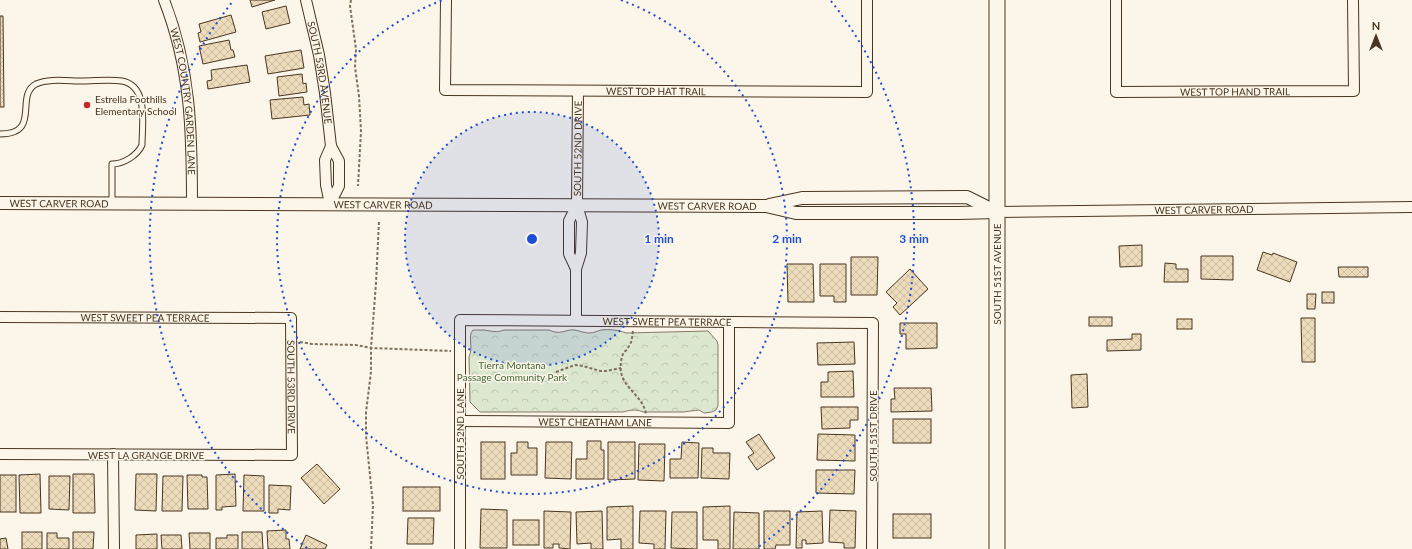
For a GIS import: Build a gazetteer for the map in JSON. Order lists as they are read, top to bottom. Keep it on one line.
{"streets":{"main road":["SOUTH 51ST AVENUE"],"street":["SOUTH 53RD AVENUE","WEST TOP HAT TRAIL","WEST TOP HAND TRAIL","WEST COUNTRY GARDEN LANE","SOUTH 52ND DRIVE","WEST CARVER ROAD","WEST SWEET PEA TERRACE","SOUTH 53RD DRIVE","WEST CHEATHAM LANE","SOUTH 52ND LANE","SOUTH 51ST DRIVE","WEST LA GRANGE DRIVE"]},"crossings":[["SOUTH 53RD AVENUE","WEST CARVER ROAD"],["WEST TOP HAT TRAIL","SOUTH 52ND DRIVE"],["WEST COUNTRY GARDEN LANE","WEST CARVER ROAD"],["SOUTH 52ND DRIVE","WEST CARVER ROAD"],["SOUTH 52ND DRIVE","WEST SWEET PEA TERRACE"],["WEST CARVER ROAD","SOUTH 51ST AVENUE"],["WEST SWEET PEA TERRACE","SOUTH 53RD DRIVE"],["WEST SWEET PEA TERRACE","WEST CHEATHAM LANE"],["WEST SWEET PEA TERRACE","SOUTH 52ND LANE"],["WEST SWEET PEA TERRACE","SOUTH 51ST DRIVE"],["SOUTH 53RD DRIVE","WEST LA GRANGE DRIVE"],["WEST CHEATHAM LANE","SOUTH 52ND LANE"]],"parks":["Tierra Montana Passage Community Park"],"places":["Estrella Foothills Elementary School"],"north":"top","rings":["1 min","2 min","3 min"]}
